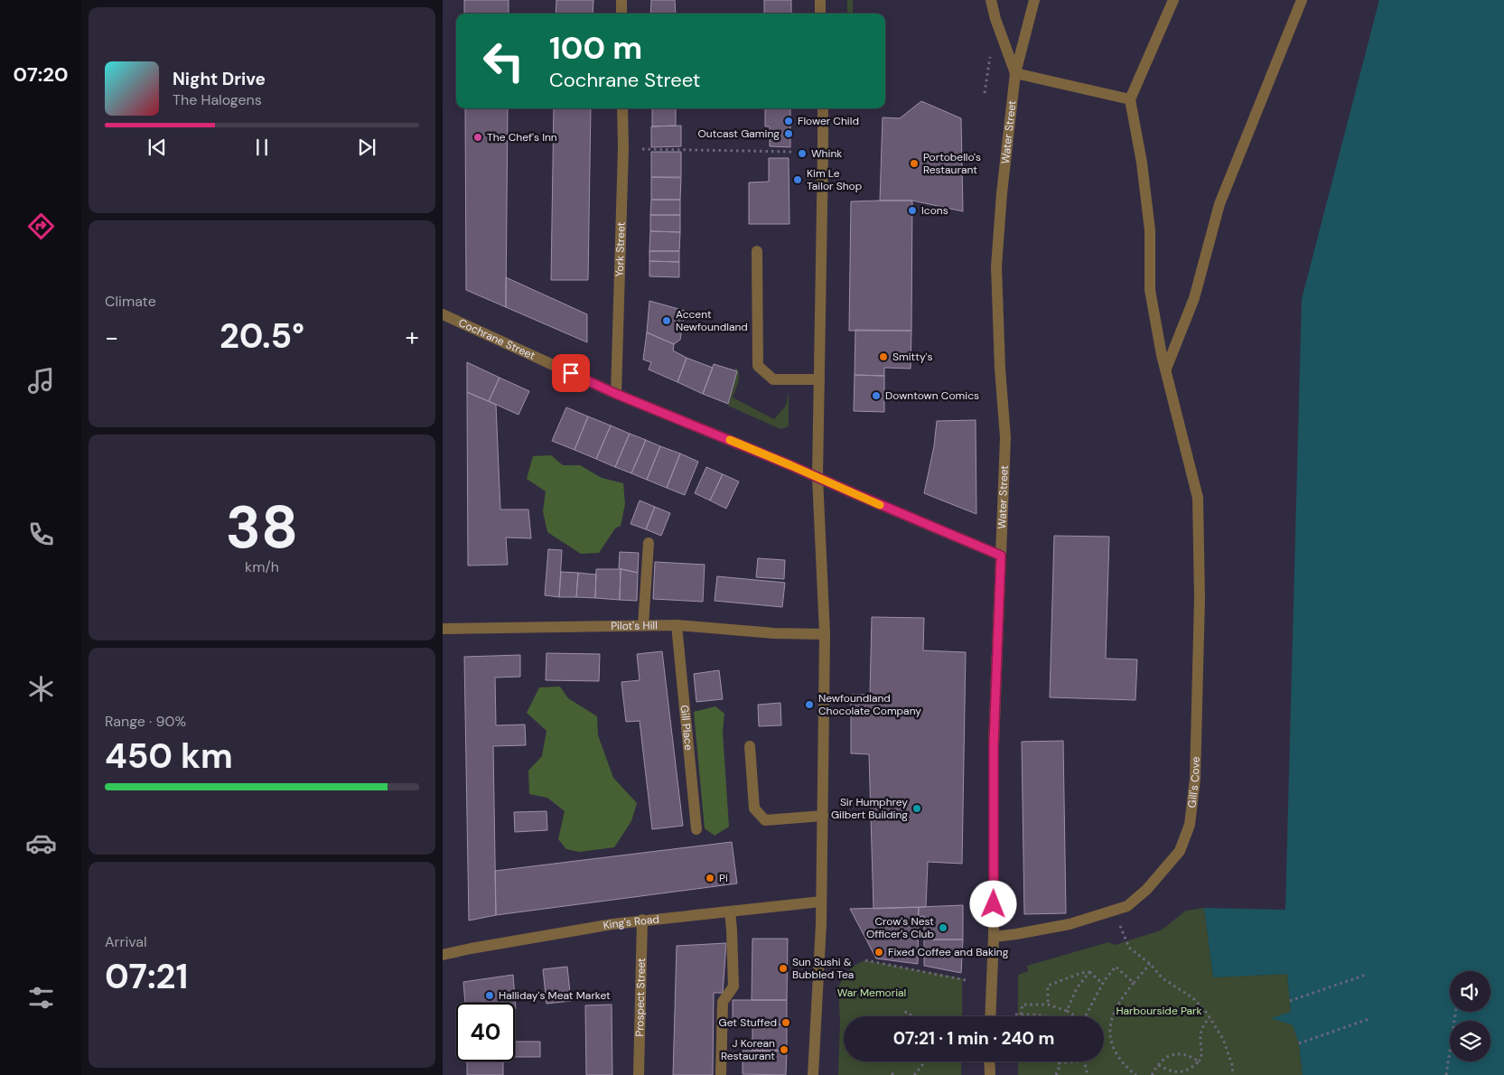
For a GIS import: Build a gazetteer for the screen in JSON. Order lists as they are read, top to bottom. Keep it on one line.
{"streets":{"street":["Water Street","York Street","Cochrane Street","Pilot's Hill","Gill Place","Gill's Cove","King's Road","Prospect Street"]},"crossings":[["Water Street","Cochrane Street"],["Water Street","Gill's Cove"],["York Street","Cochrane Street"],["Pilot's Hill","Gill Place"],["King's Road","Prospect Street"]],"parks":["War Memorial","Harbourside Park"],"places":["Flower Child","Outcast Gaming","The Chef's Inn","Whink","Portobello's Restaurant","Kim Le Tailor Shop","Icons","Accent Newfoundland","Smitty's","Downtown Comics","Newfoundland Chocolate Company","Sir Humphrey Gilbert Building","Pi","Crow's Nest Officer's Club","Fixed Coffee and Baking","Sun Sushi & Bubbled Tea","Halliday's Meat Market","Get Stuffed","J Korean Restaurant"],"page":{"tabs":"07:20","turn":["100 m","Cochrane Street"],"song":["Night Drive","The Halogens"],"tile":["Climate",["38","km/h"],["Range · 90%","450 km"],["Arrival","07:21"]],"heat":["−","20.5°","+"],"limit":"40","trip":"07:21 · 1 min · 240 m"}}
